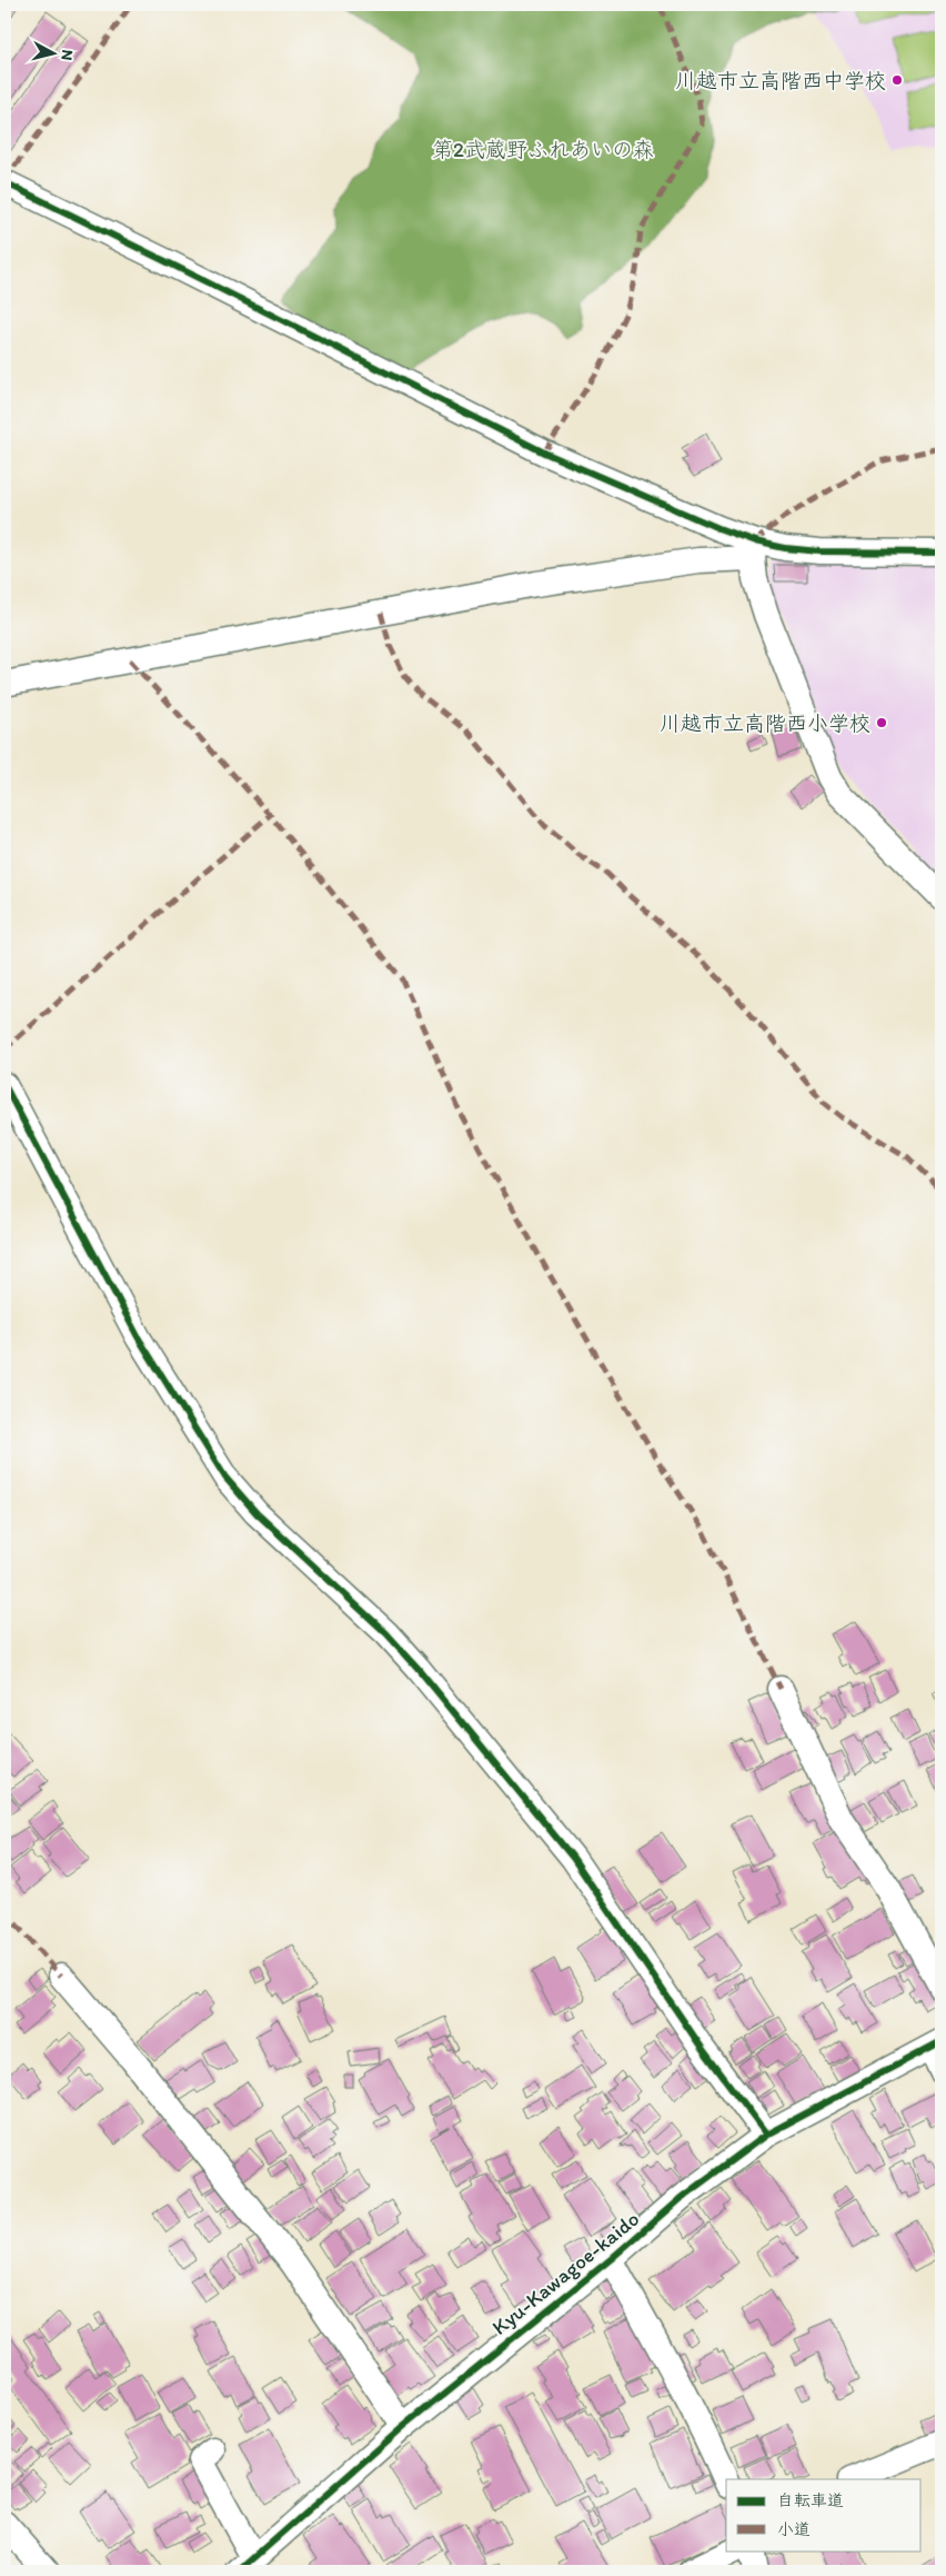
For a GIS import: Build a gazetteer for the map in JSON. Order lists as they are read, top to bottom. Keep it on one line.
{"streets":{"street":["Kyu-Kawagoe-kaido"]},"parks":["第2武蔵野ふれあいの森"],"places":["川越市立高階西中学校","川越市立高階西小学校"],"legend":["自転車道","小道"],"north":"right"}
